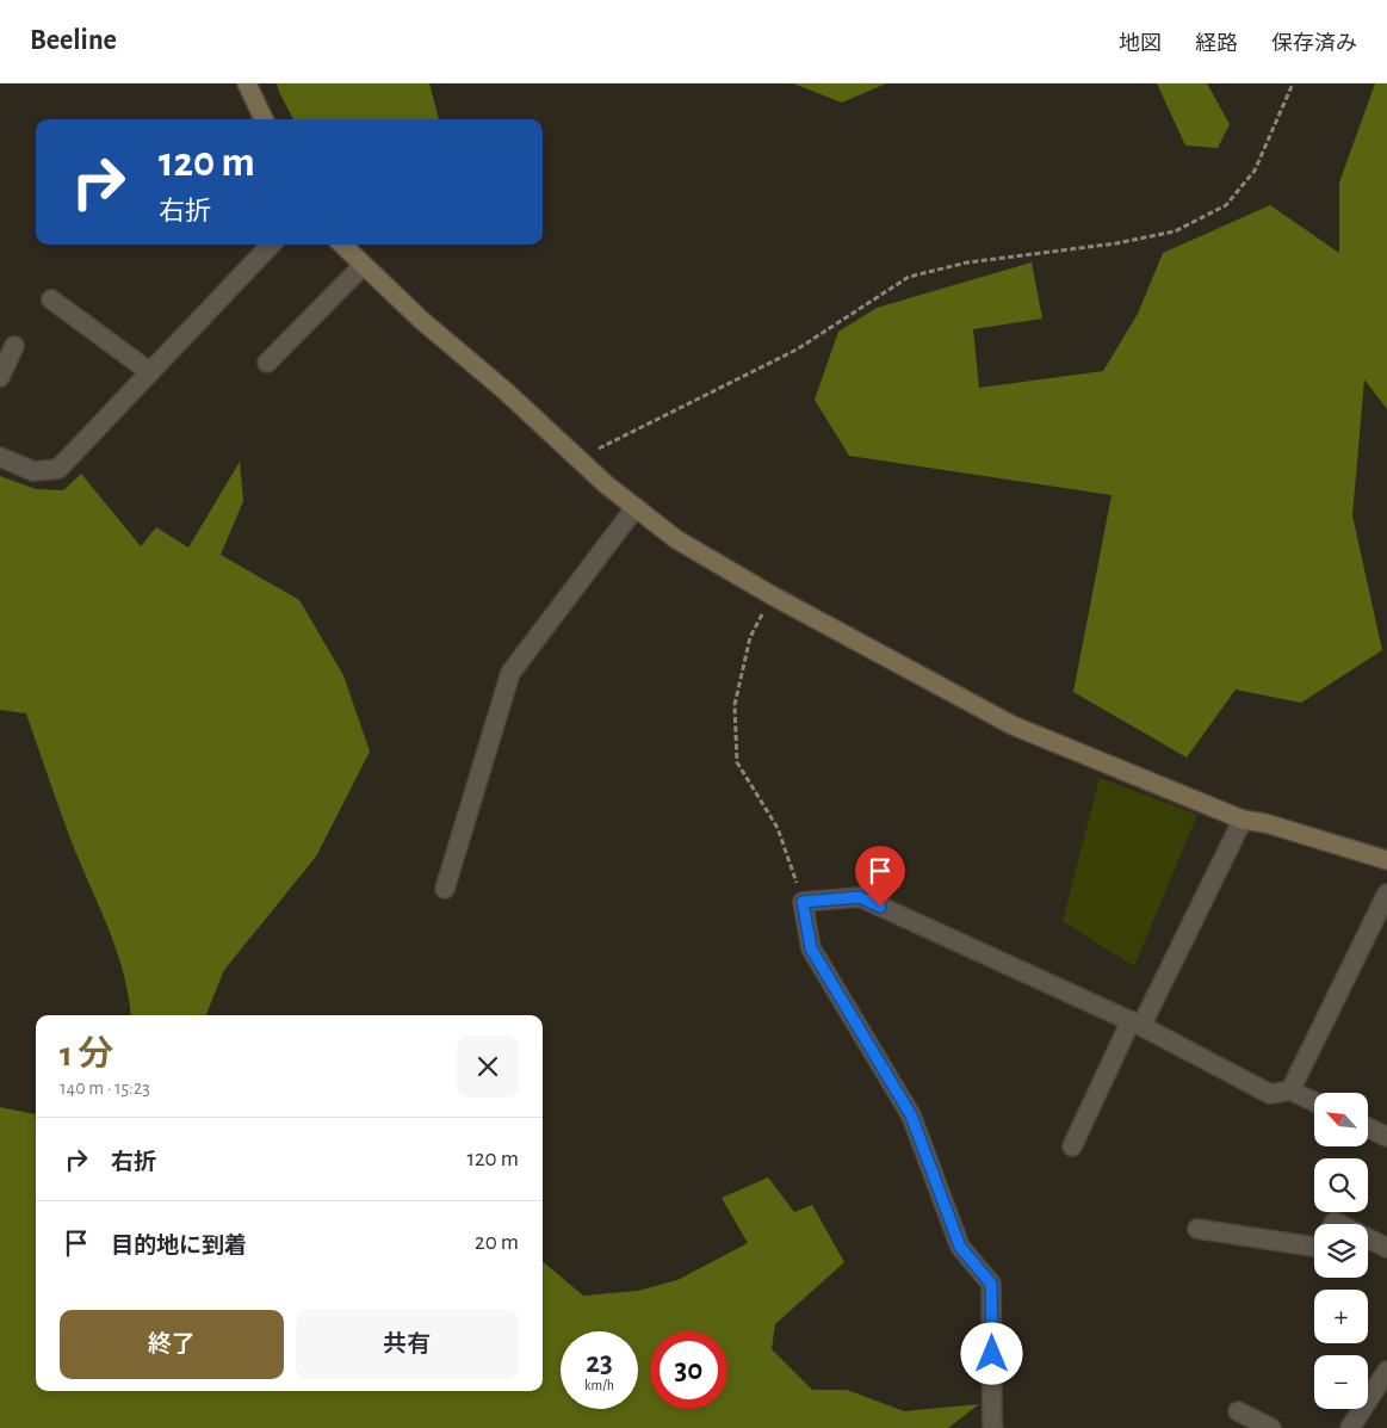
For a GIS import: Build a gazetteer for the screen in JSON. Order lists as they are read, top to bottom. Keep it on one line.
{"north":"top left","page":{"header":"Beeline","nav":["地図","経路","保存済み"],"turn":["120 m","右折"],"heading":["1 分","140 m · 15:23"],"map_buttons":["+","−"],"list":[{"name":"右折","value":"120 m"},{"name":"目的地に到着","value":"20 m"}],"buttons":["終了","共有"],"speed":"23 km/h","limit":"30"}}
